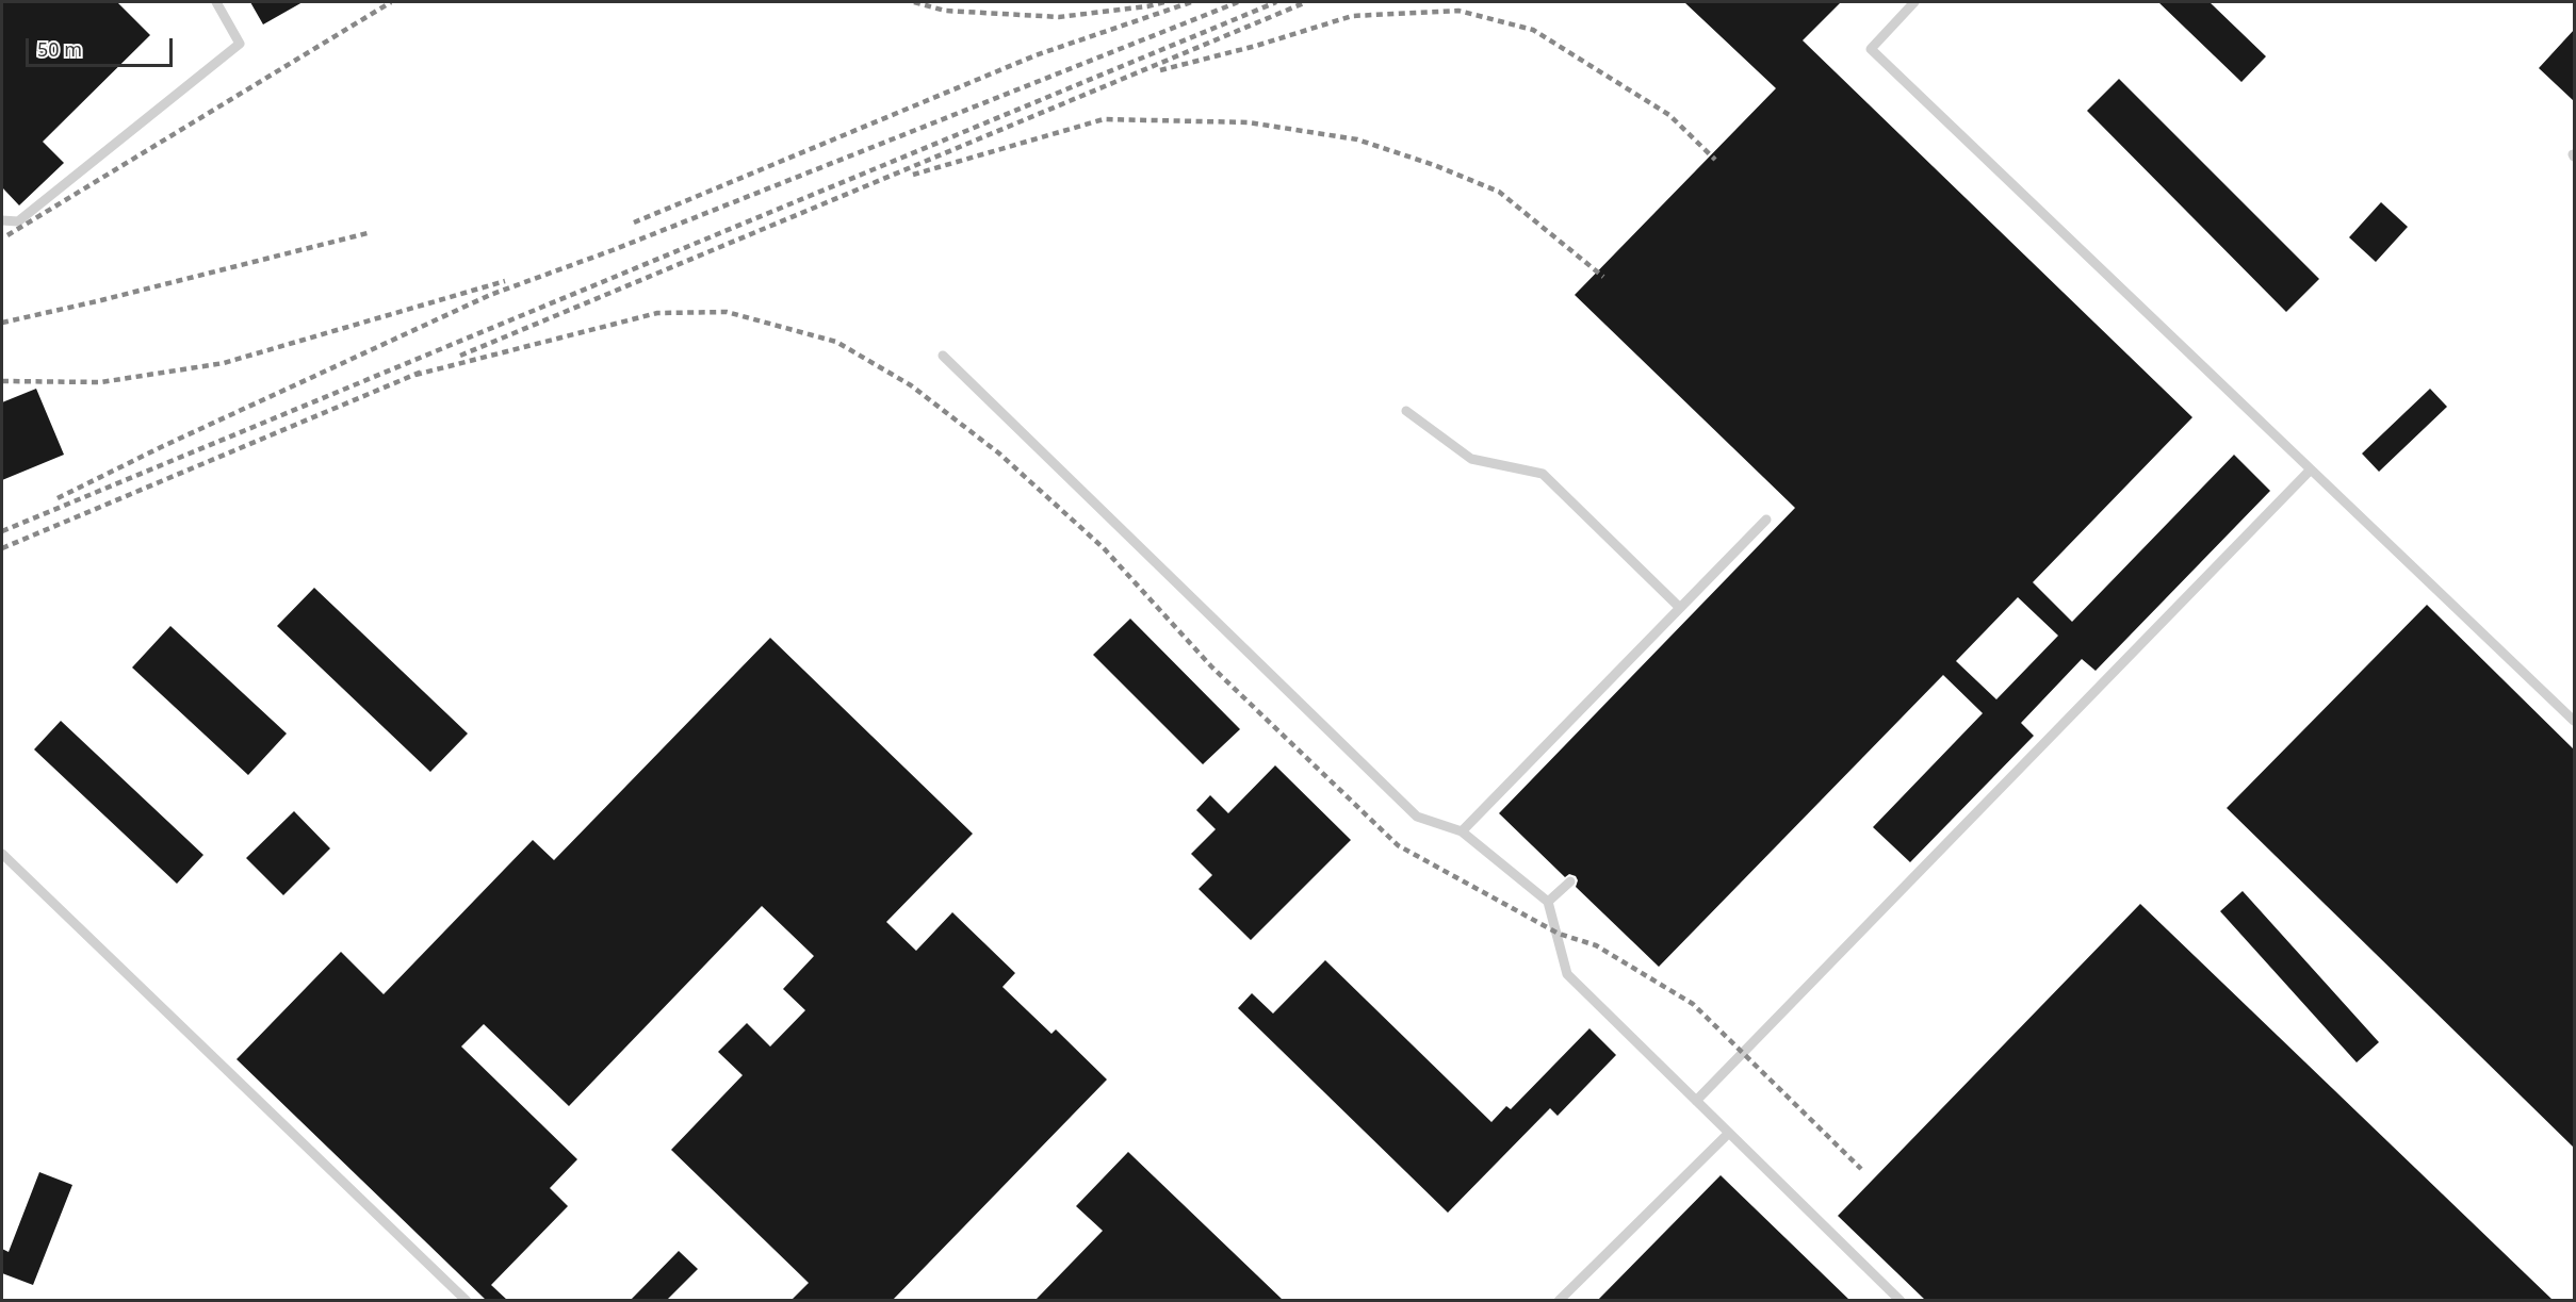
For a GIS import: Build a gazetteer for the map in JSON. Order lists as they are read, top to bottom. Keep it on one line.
{"scale_bar":"50 m"}
